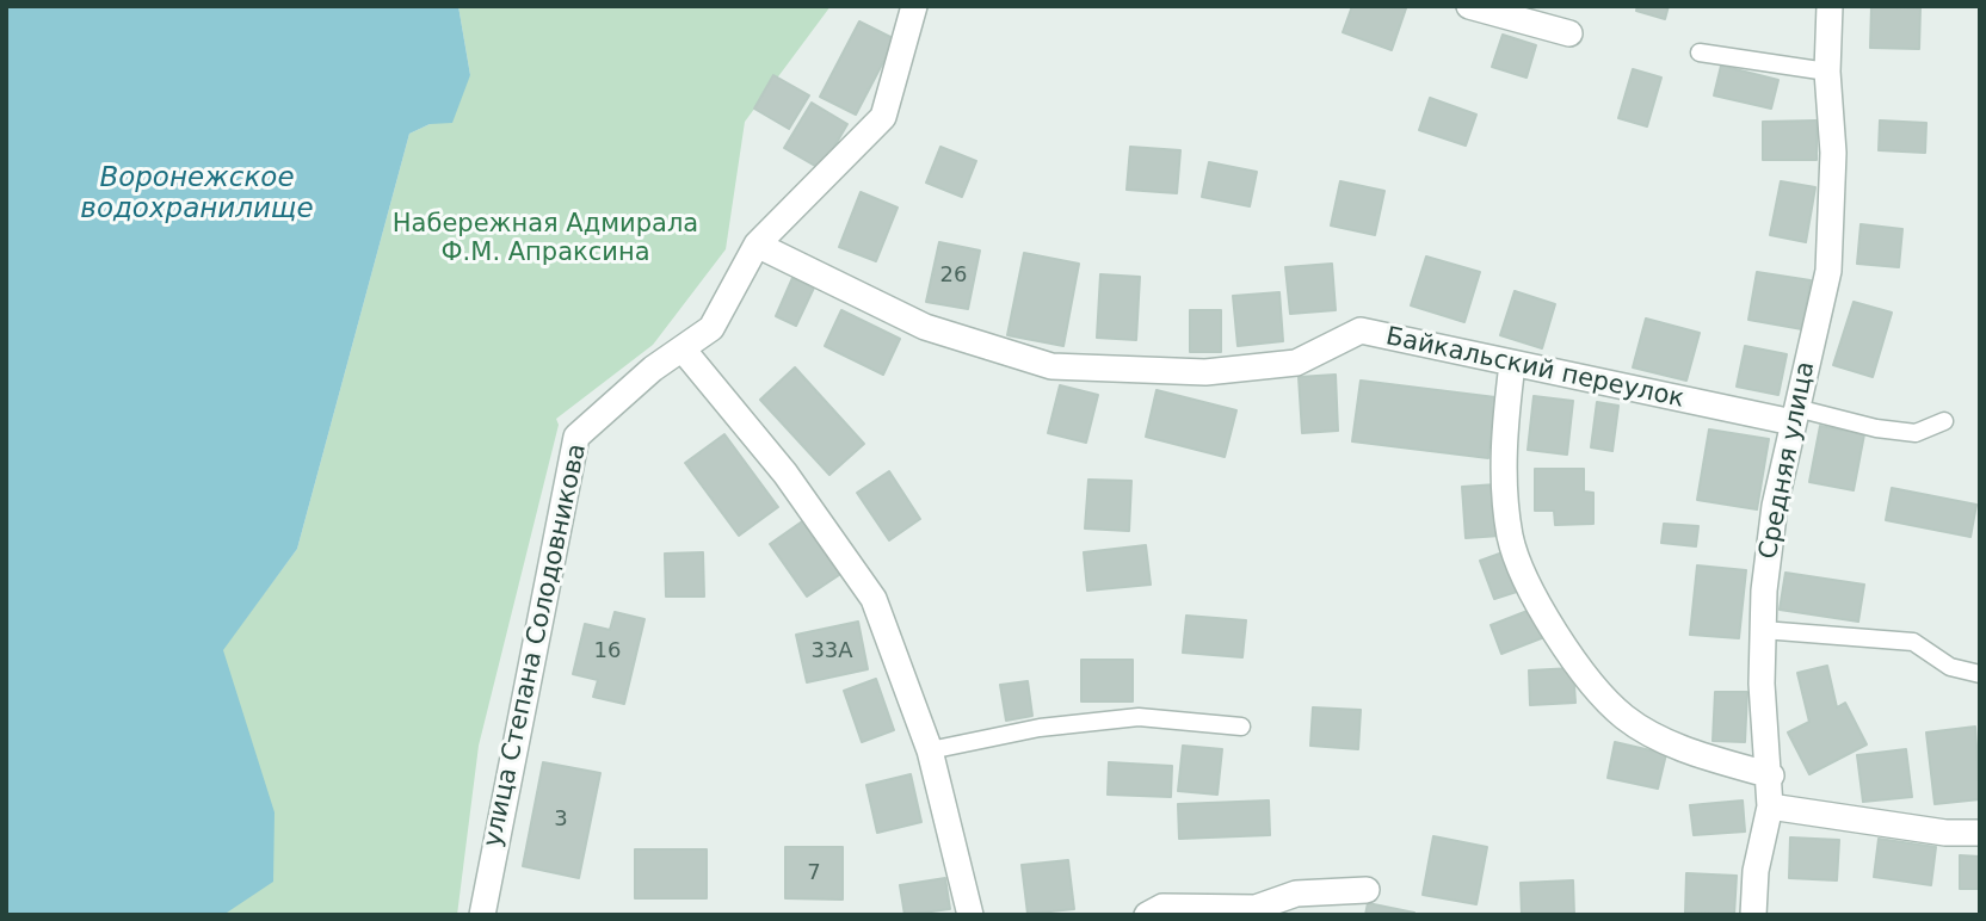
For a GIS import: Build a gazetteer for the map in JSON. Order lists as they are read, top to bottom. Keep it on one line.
{"streets":{"street":["Байкальский переулок","Средняя улица","улица Степана Солодовникова"]},"crossings":[["Байкальский переулок","Средняя улица"],["Байкальский переулок","улица Степана Солодовникова"]],"water":["Воронежское водохранилище"],"parks":["Набережная Адмирала Ф.М. Апраксина"],"house_numbers":["26","16","33А","3","7"]}
